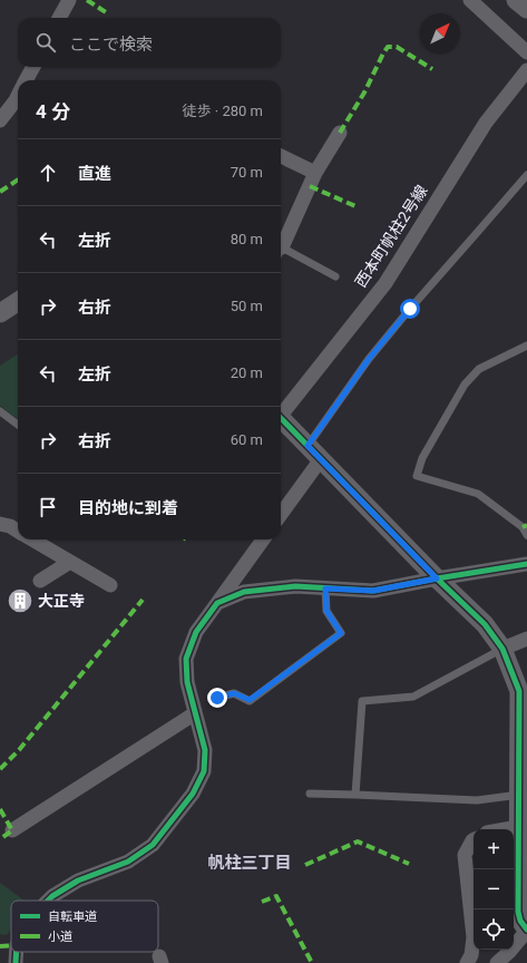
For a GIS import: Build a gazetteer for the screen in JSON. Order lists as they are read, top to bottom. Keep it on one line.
{"streets":{"street":["西本町帆柱2号線"]},"districts":["帆柱三丁目"],"places":{"building":["大正寺"]},"legend":["自転車道","小道"],"north":"top right","page":{"search":"ここで検索","heading":["4 分","徒歩 · 280 m"],"list":[["直進","70 m"],["左折","80 m"],["右折","50 m"],["左折","20 m"],["右折","60 m"],"目的地に到着"],"map_buttons":["+","−"]}}
